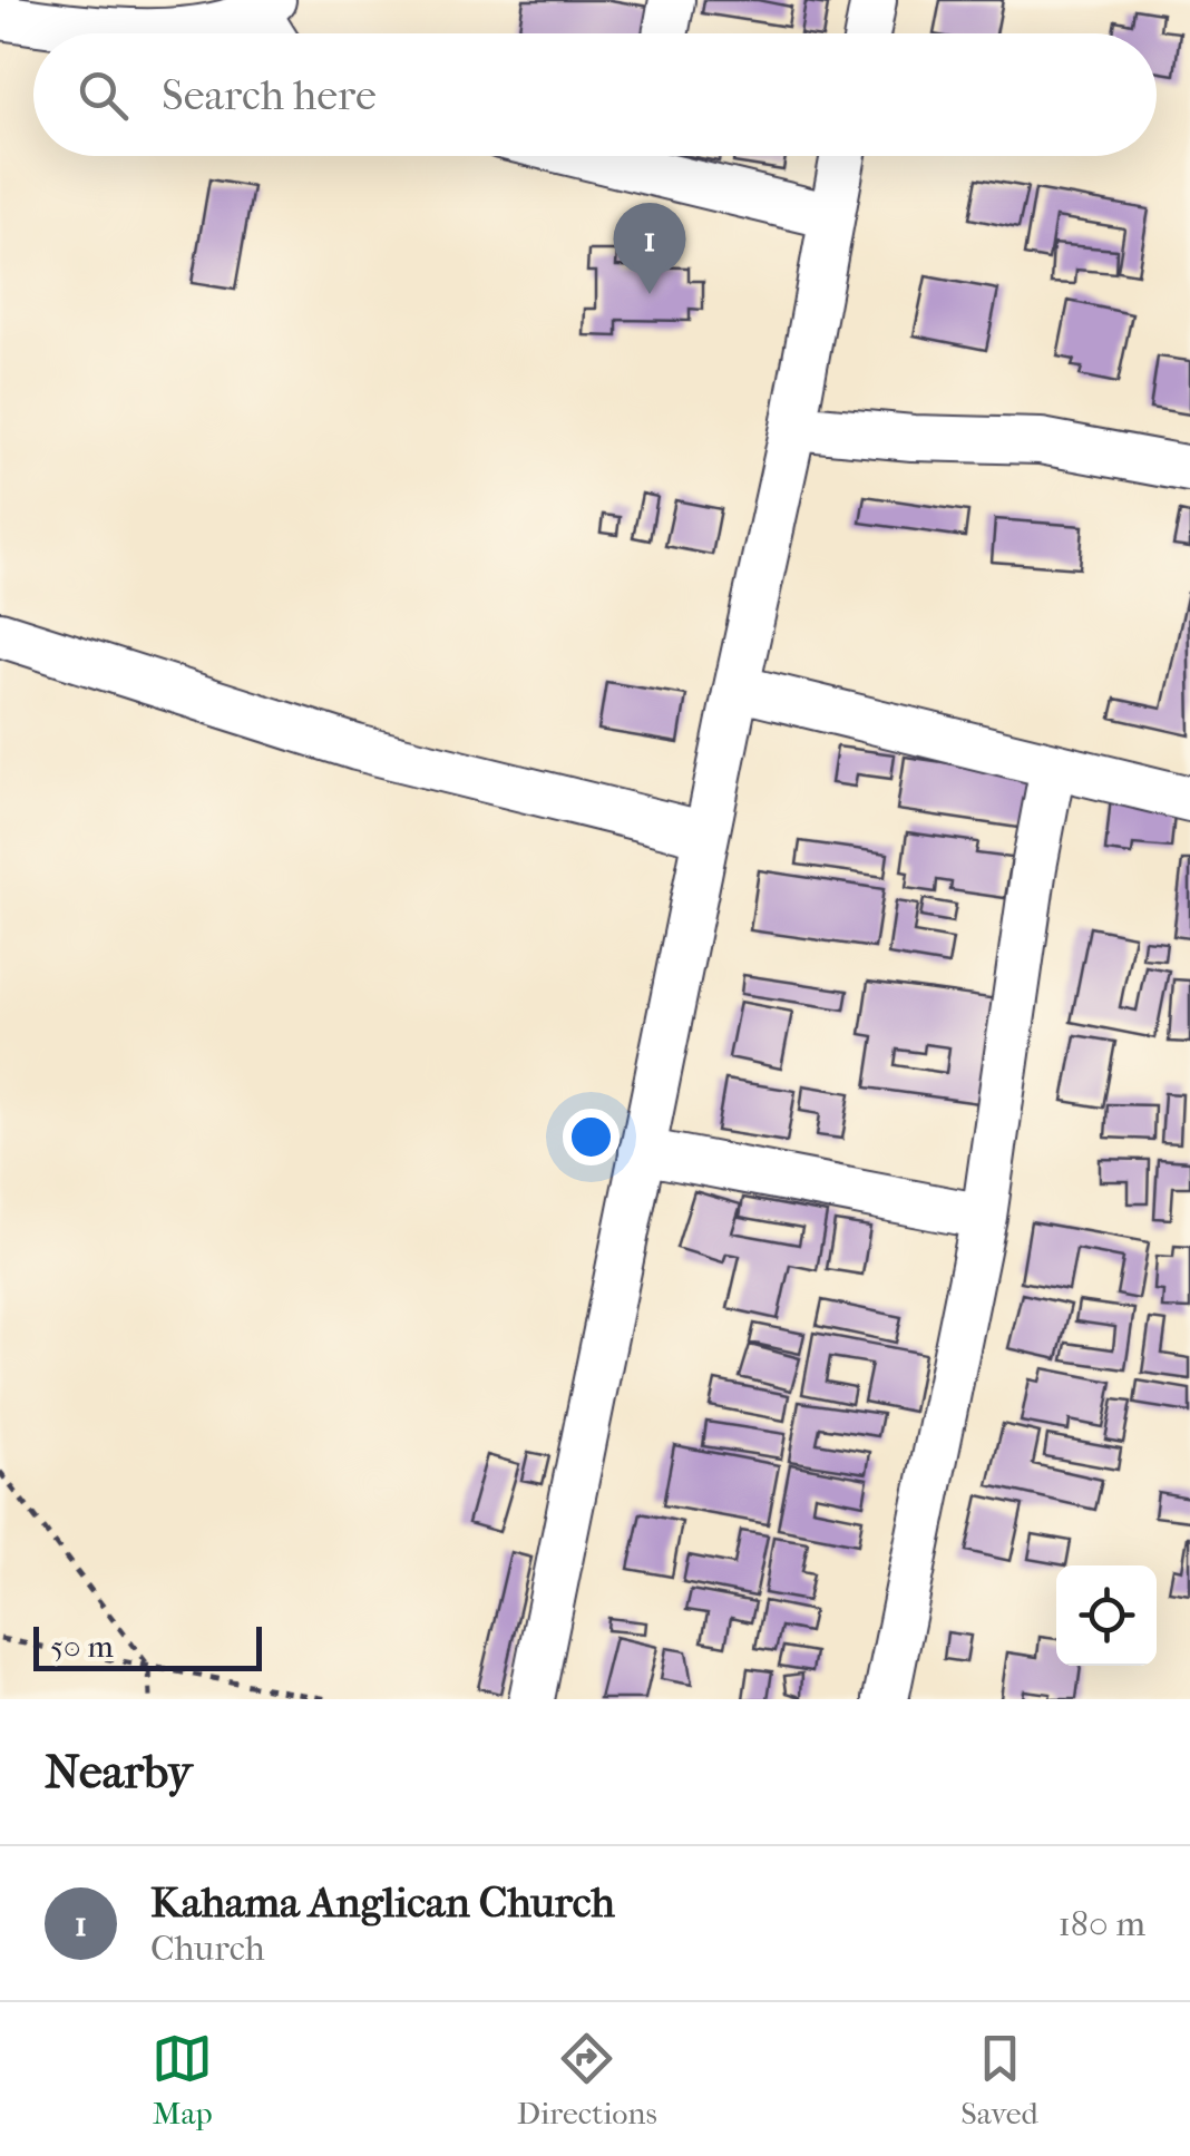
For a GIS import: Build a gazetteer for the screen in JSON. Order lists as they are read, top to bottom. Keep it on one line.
{"scale_bar":"50 m","page":{"search":"Search here","pins":"1","scale":"50 m","heading":"Nearby","list":[{"mark":"1","name":"Kahama Anglican Church","note":"Church","value":"180 m"}],"nav":["Map","Directions","Saved"]}}
